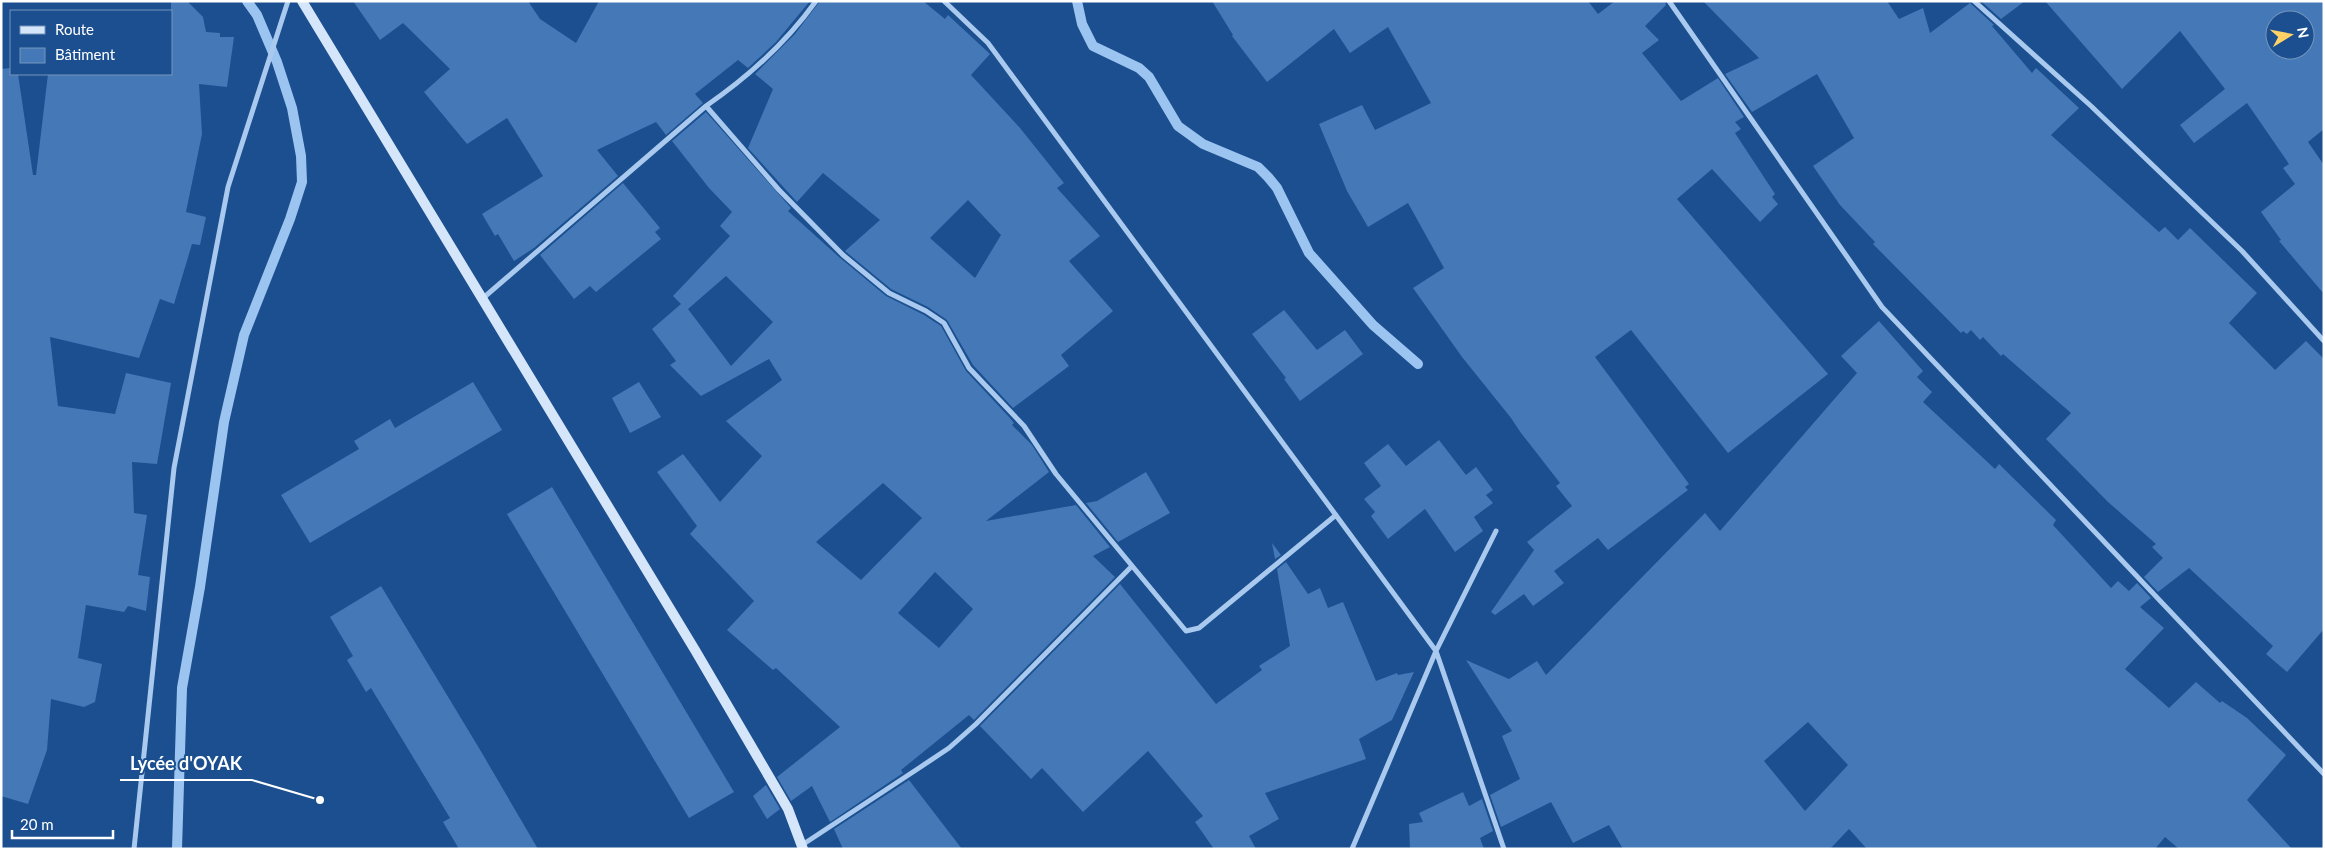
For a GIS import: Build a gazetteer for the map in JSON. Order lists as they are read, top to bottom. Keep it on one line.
{"places":["Lycée d'OYAK"],"legend":["Route","Bâtiment"],"scale_bar":"20 m","north":"right"}
